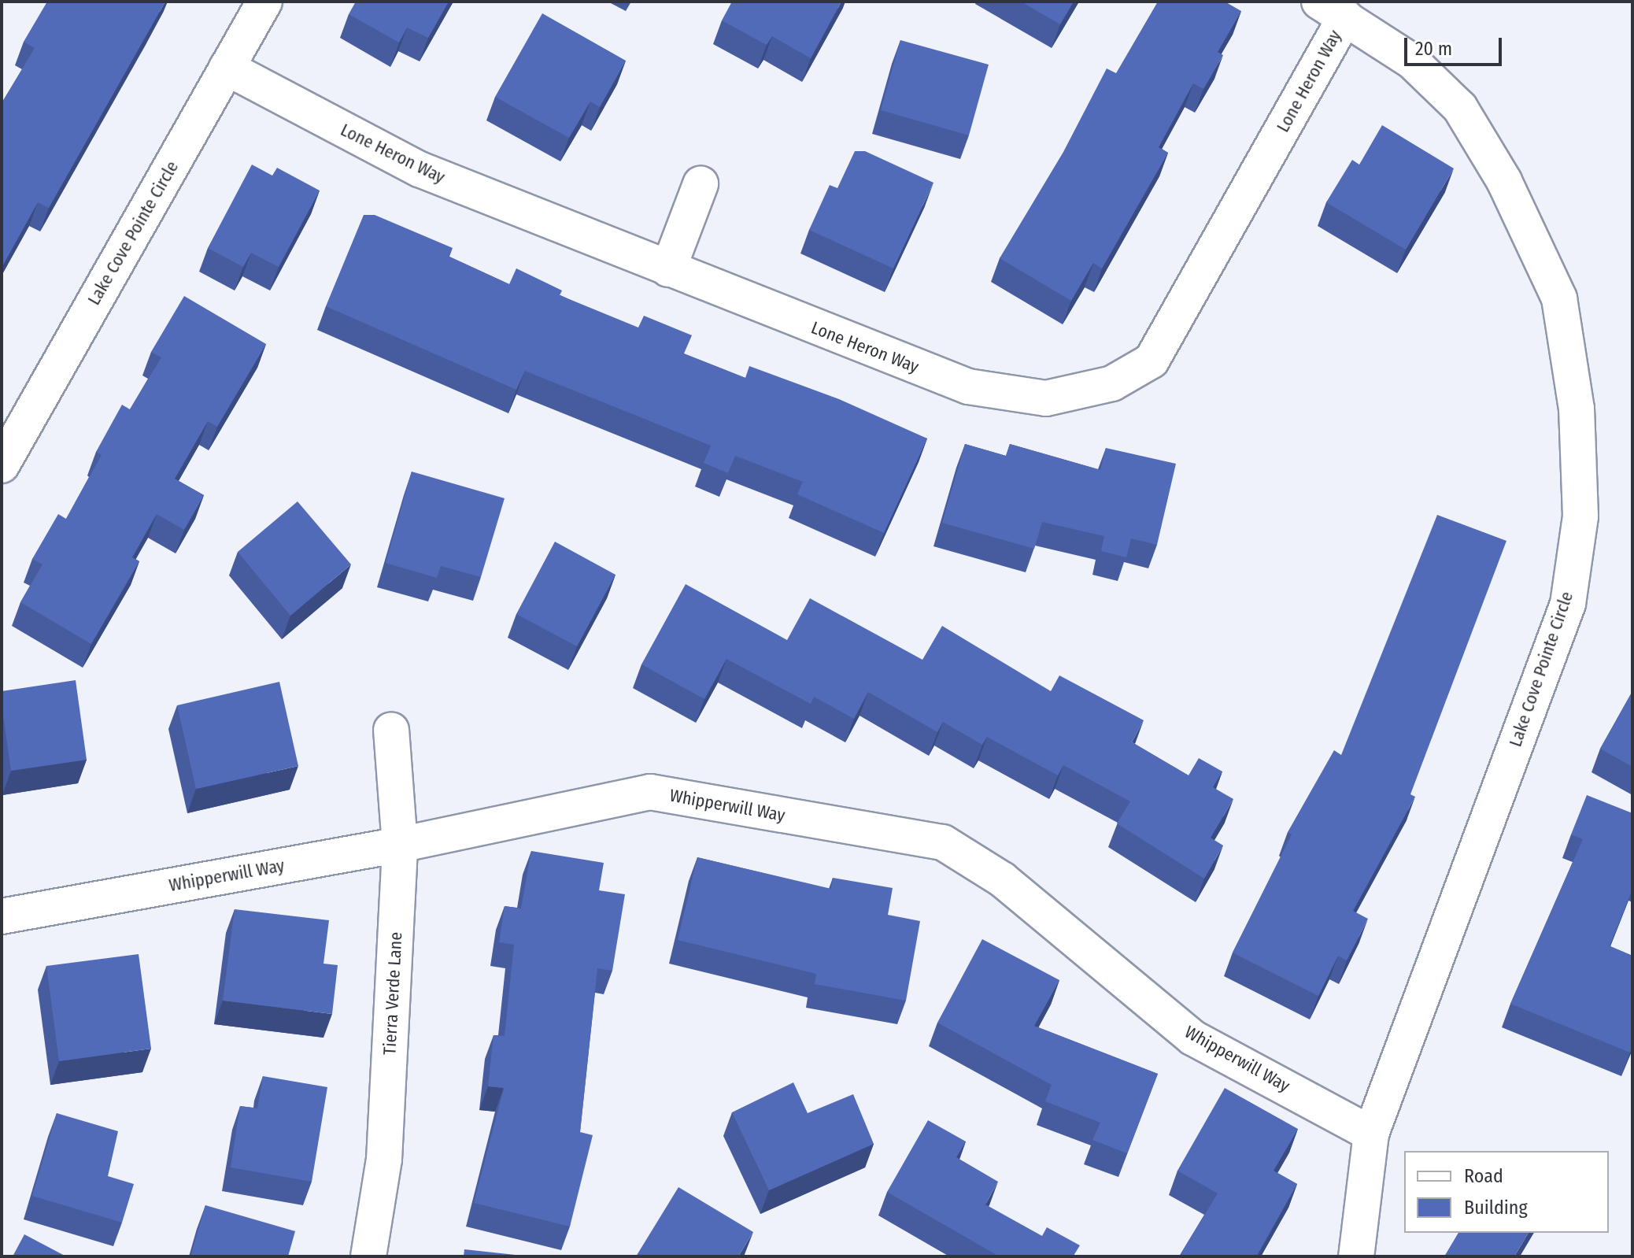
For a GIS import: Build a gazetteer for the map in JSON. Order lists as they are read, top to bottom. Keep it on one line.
{"streets":{"street":["Lone Heron Way","Lake Cove Pointe Circle","Whipperwill Way","Tierra Verde Lane"]},"crossings":[["Lone Heron Way","Lake Cove Pointe Circle"],["Lake Cove Pointe Circle","Whipperwill Way"],["Whipperwill Way","Tierra Verde Lane"]],"legend":["Road","Building"],"scale_bar":"20 m"}
